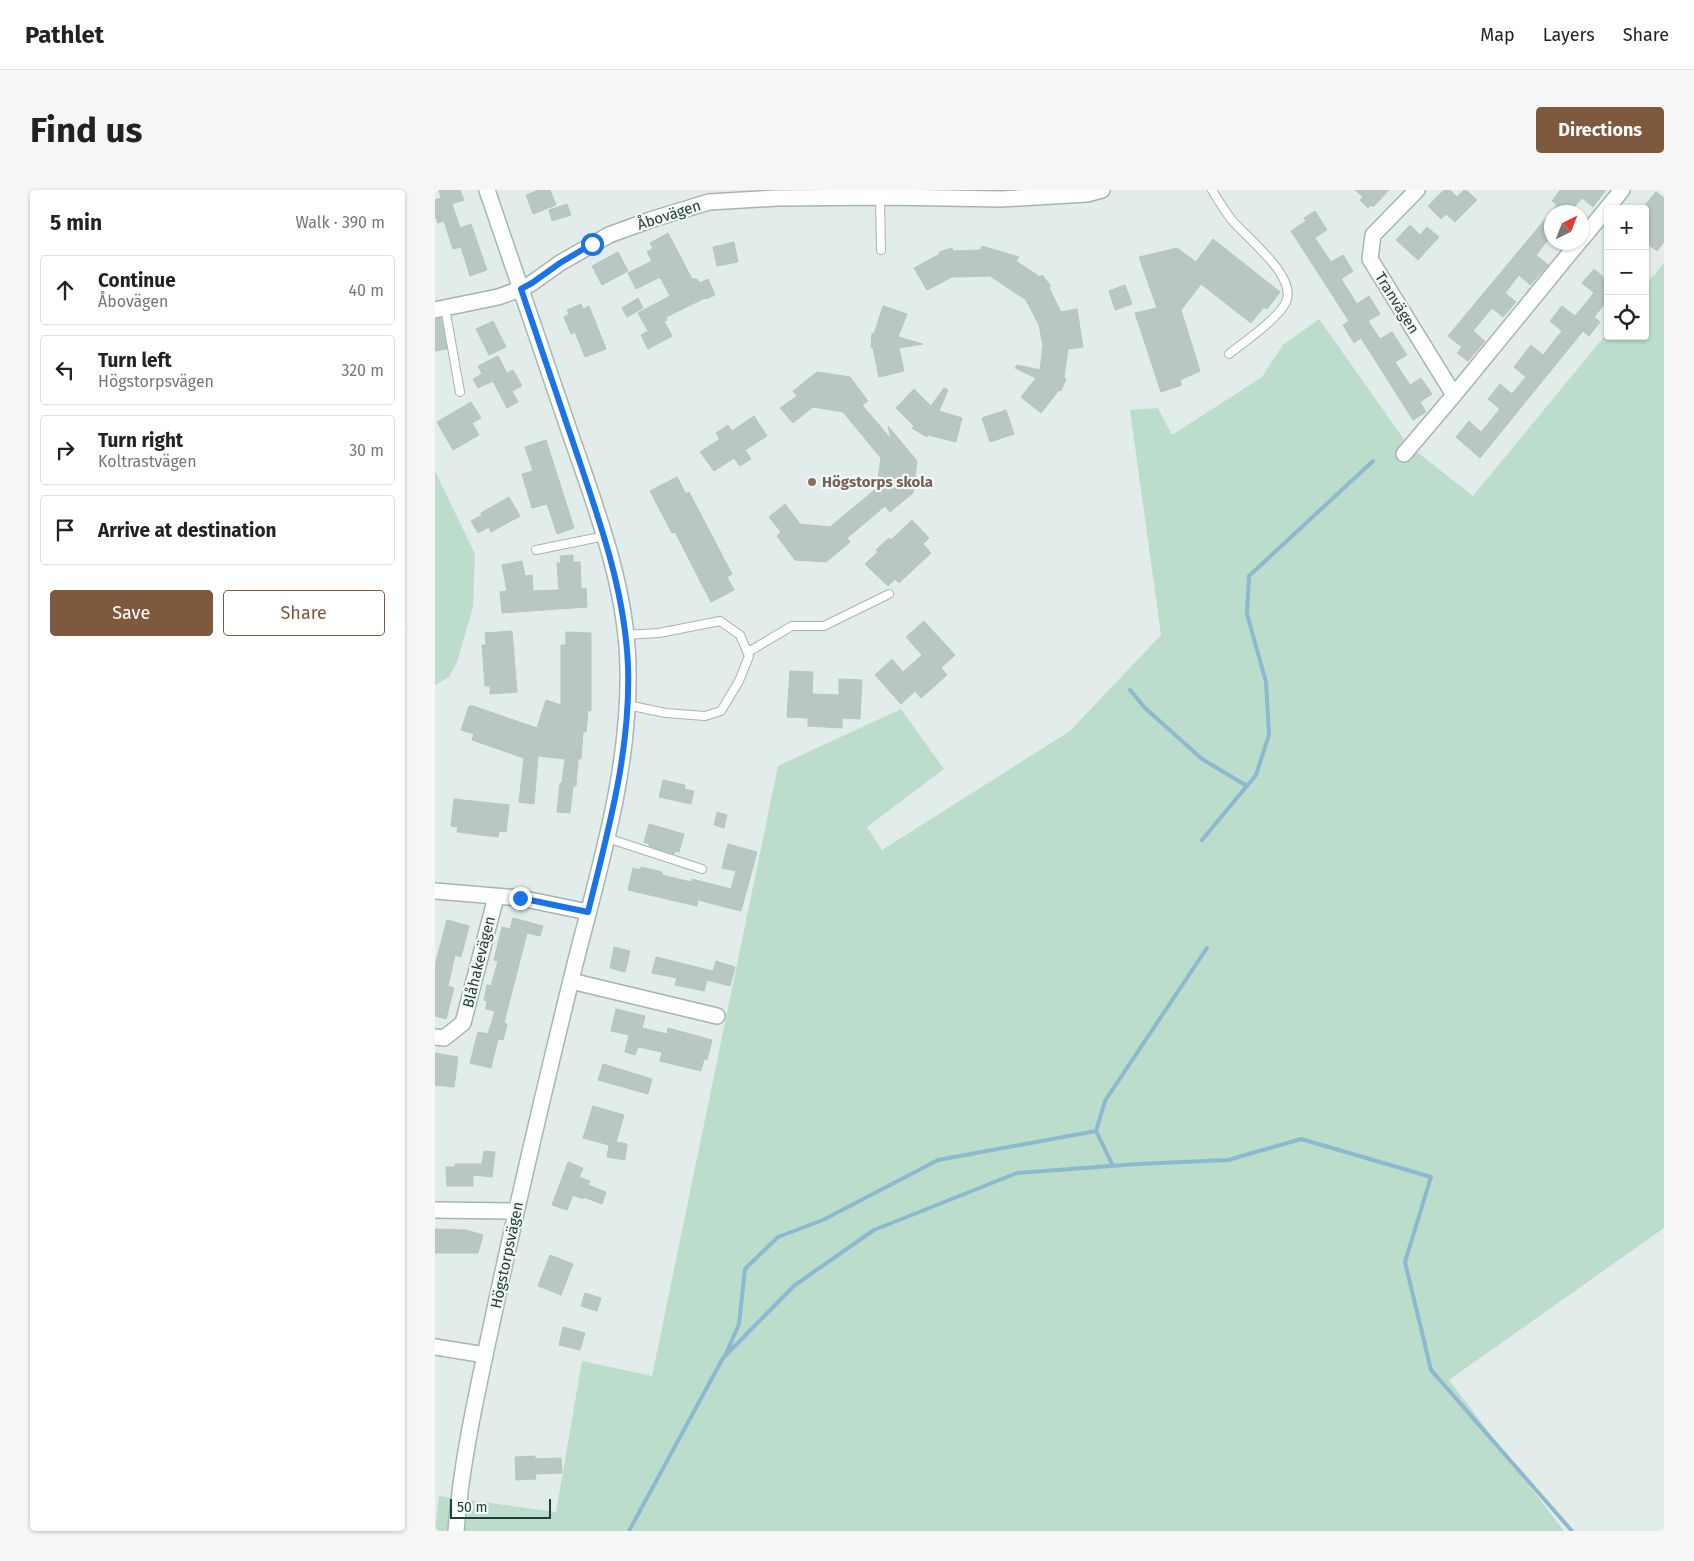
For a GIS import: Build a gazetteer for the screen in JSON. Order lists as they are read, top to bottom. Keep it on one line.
{"streets":{"street":["Åbovägen","Tranvägen","Blåhakevägen","Högstorpsvägen"]},"crossings":[["Åbovägen","Högstorpsvägen"]],"places":["Högstorps skola"],"scale_bar":"50 m","north":"top right","page":{"header":"Pathlet","nav":["Map","Layers","Share"],"buttons":["Directions",["Save","Share"]],"title":"Find us","heading":["5 min","Walk · 390 m"],"map_buttons":["+","−"],"list":[["Continue","Åbovägen","40 m"],["Turn left","Högstorpsvägen","320 m"],["Turn right","Koltrastvägen","30 m"],"Arrive at destination"],"scale":"50 m"}}
